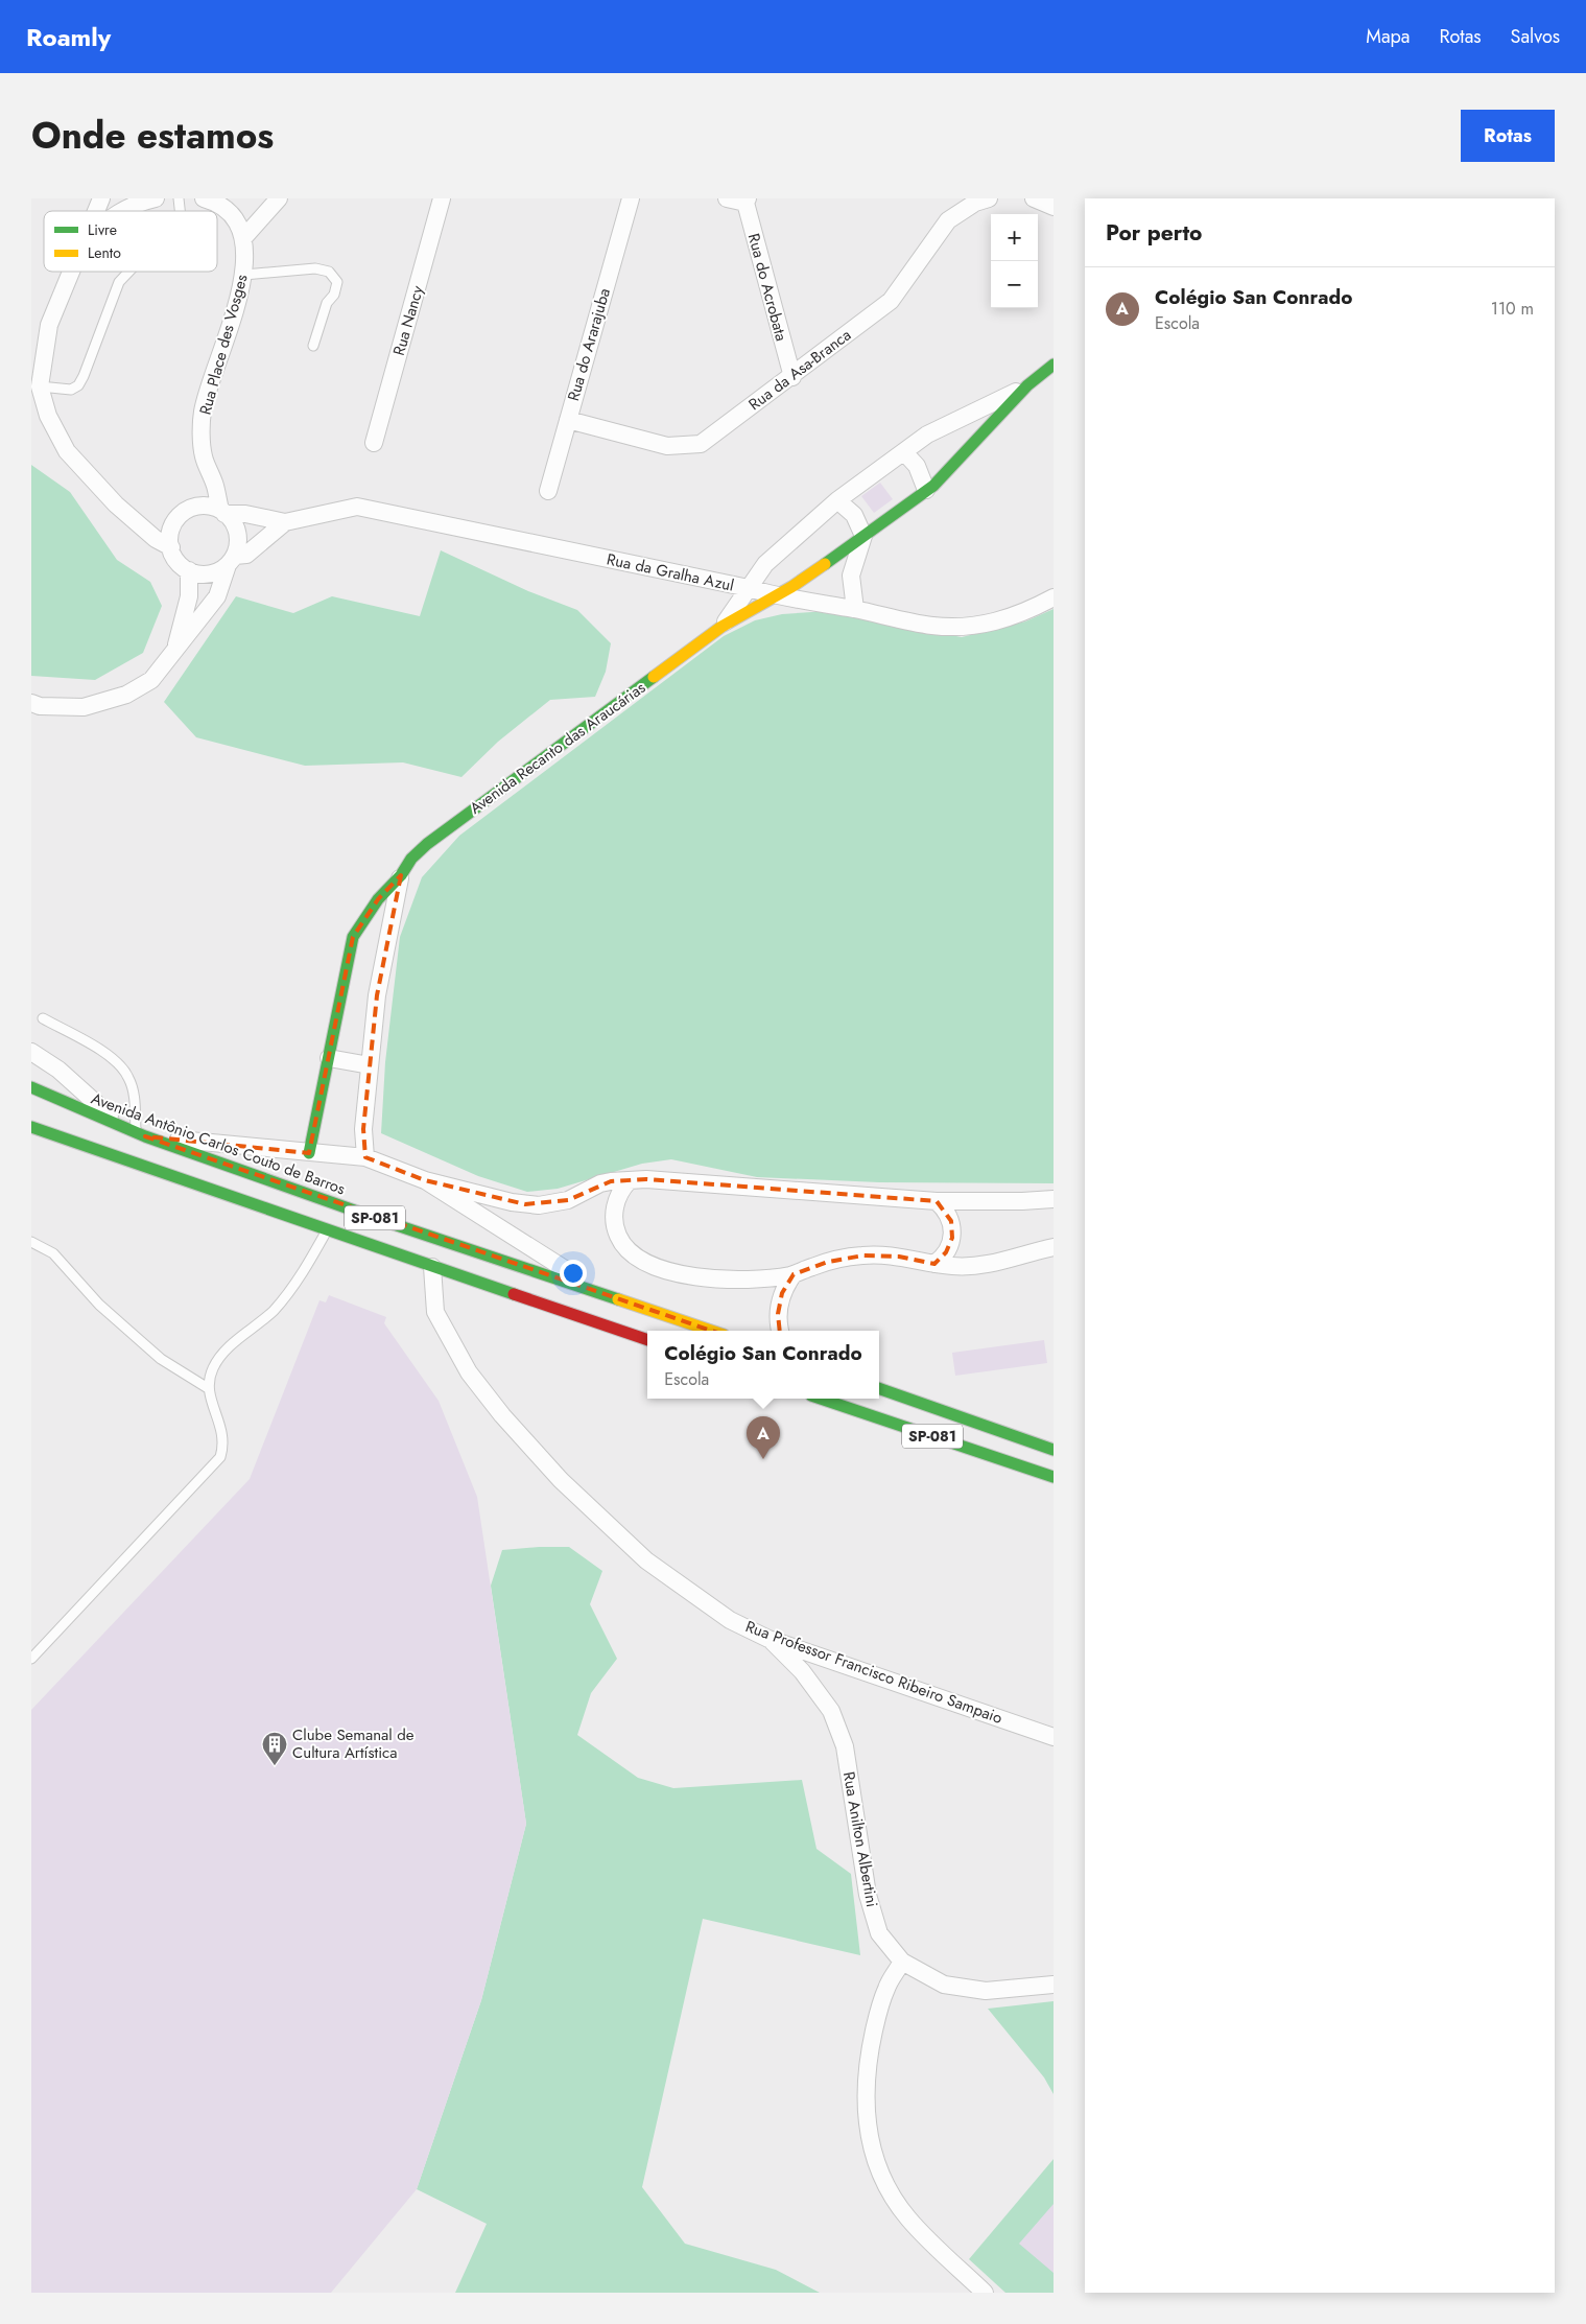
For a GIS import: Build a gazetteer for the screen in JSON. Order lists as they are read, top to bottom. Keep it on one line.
{"streets":{"main road":["Avenida Recanto das Araucárias","Avenida Antônio Carlos Couto de Barros","SP-081"],"street":["Rua do Acrobata","Rua Nancy","Rua Place des Vosges","Rua do Ararajuba","Rua da Asa-Branca","Rua da Gralha Azul","Rua Professor Francisco Ribeiro Sampaio","Rua Anilton Albertini"]},"crossings":[["Rua do Acrobata","Rua da Asa-Branca"],["Rua Place des Vosges","Rua da Gralha Azul"],["Rua do Ararajuba","Rua da Asa-Branca"],["Rua da Gralha Azul","Avenida Recanto das Araucárias"],["SP-081","Rua Professor Francisco Ribeiro Sampaio"],["Rua Professor Francisco Ribeiro Sampaio","Rua Anilton Albertini"]],"places":{"building":["Clube Semanal de Cultura Artística"]},"legend":["Livre","Lento"],"page":{"header":"Roamly","nav":["Mapa","Rotas","Salvos"],"title":"Onde estamos","buttons":"Rotas","heading":"Por perto","map_buttons":["+","−"],"list":[{"mark":"A","name":"Colégio San Conrado","note":"Escola","value":"110 m"}],"popup":["Colégio San Conrado","Escola"],"pins":"A"}}
